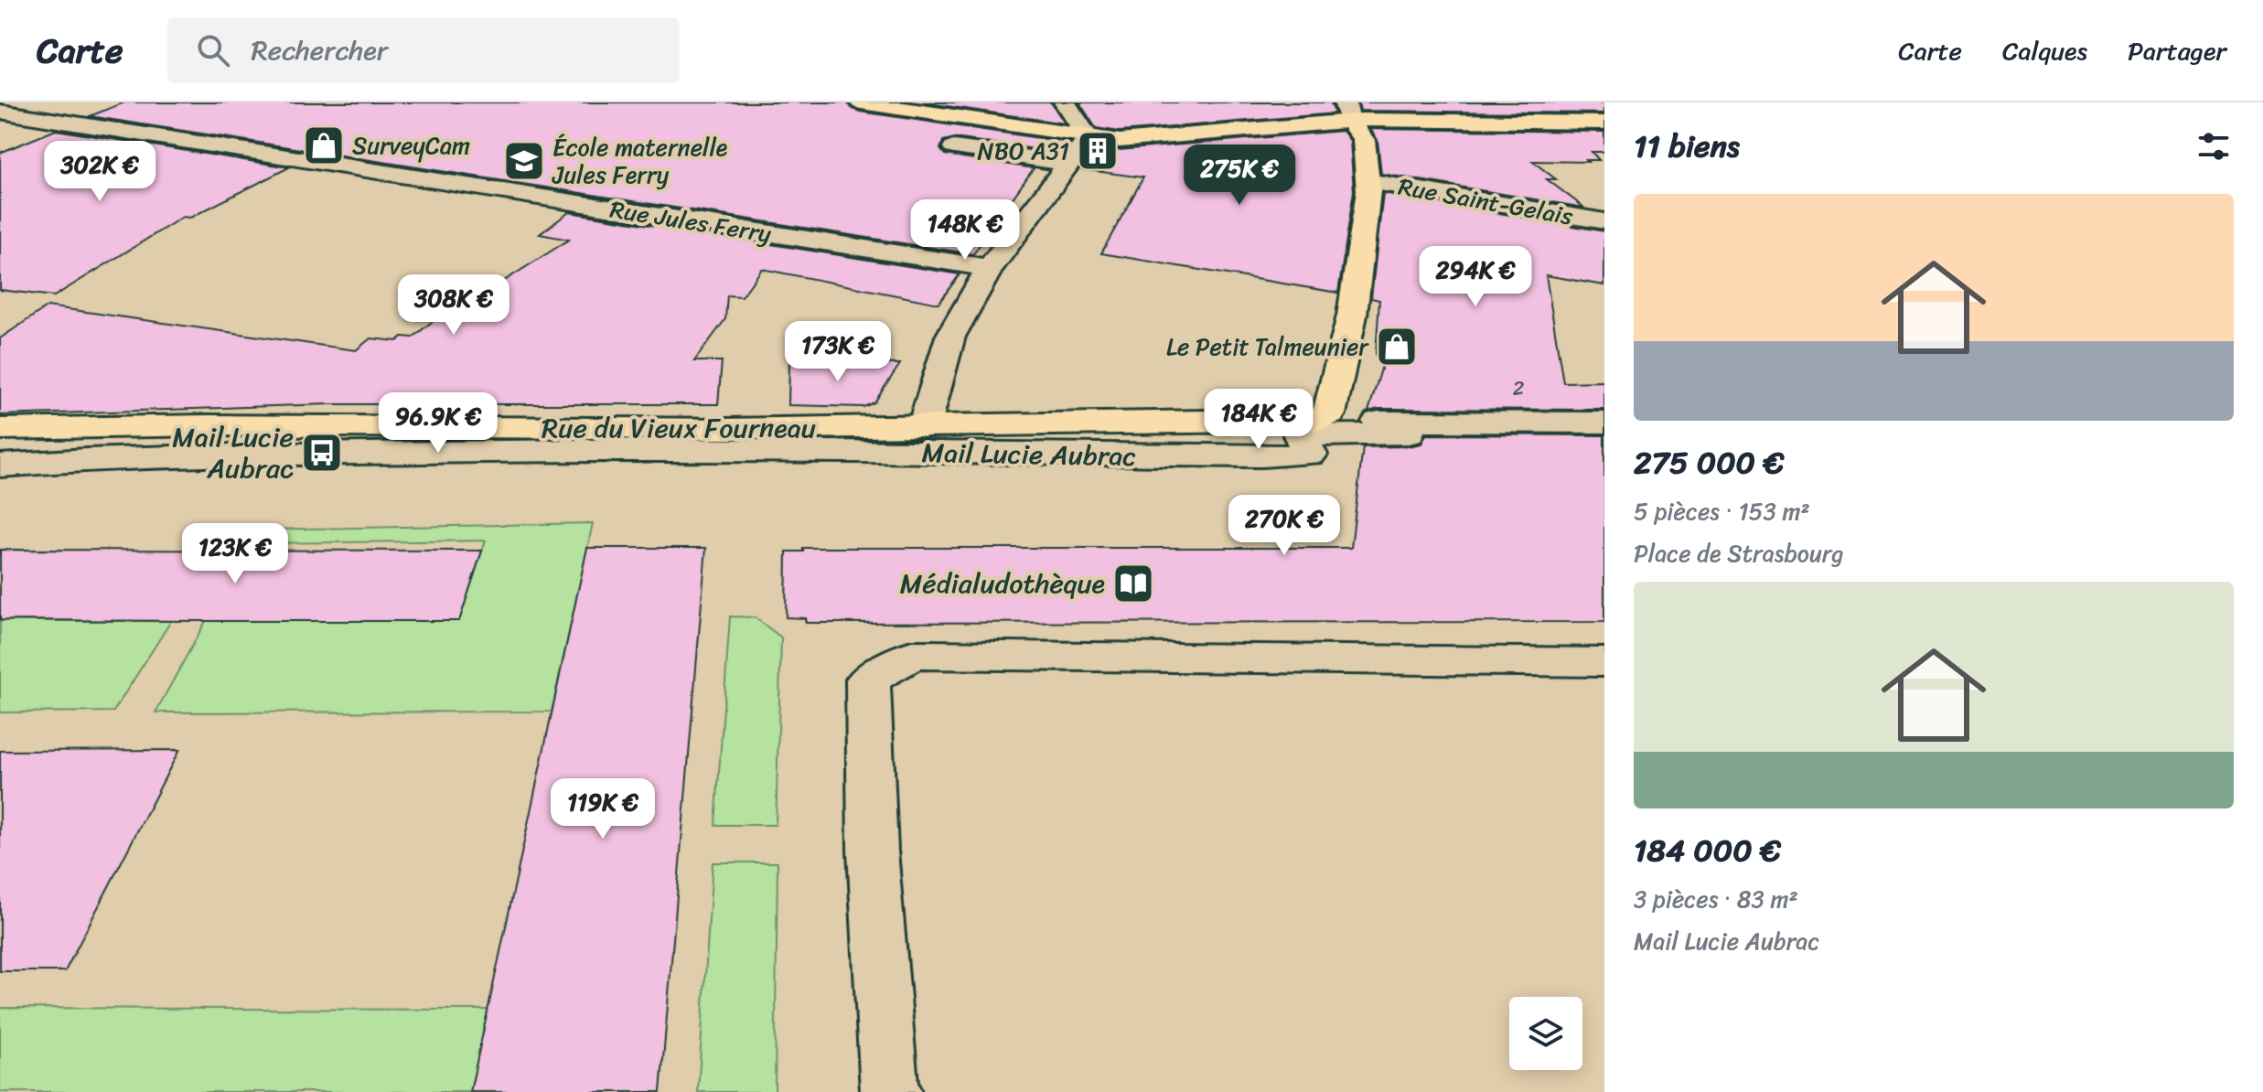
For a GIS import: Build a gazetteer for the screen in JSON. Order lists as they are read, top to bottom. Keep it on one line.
{"streets":{"main road":["Rue du Vieux Fourneau"],"street":["Rue Saint-Gelais","Rue Jules Ferry","Mail Lucie Aubrac"]},"places":{"shop":["SurveyCam","Le Petit Talmeunier"],"building":["NBO A31"],"school or university":["École maternelle Jules Ferry"],"bus stop":["Mail Lucie Aubrac"],"library":["Médialudothèque"]},"house_numbers":["2"],"page":{"header":"Carte","search":"Rechercher","nav":["Carte","Calques","Partager"],"heading":"11 biens","price":["302K €","275K €","148K €","294K €","308K €","173K €","184K €","96.9K €","270K €","123K €","119K €"],"list":[{"name":"275 000 €","note":"5 pièces · 153 m² · Place de Strasbourg"},{"name":"184 000 €","note":"3 pièces · 83 m² · Mail Lucie Aubrac"}]}}
